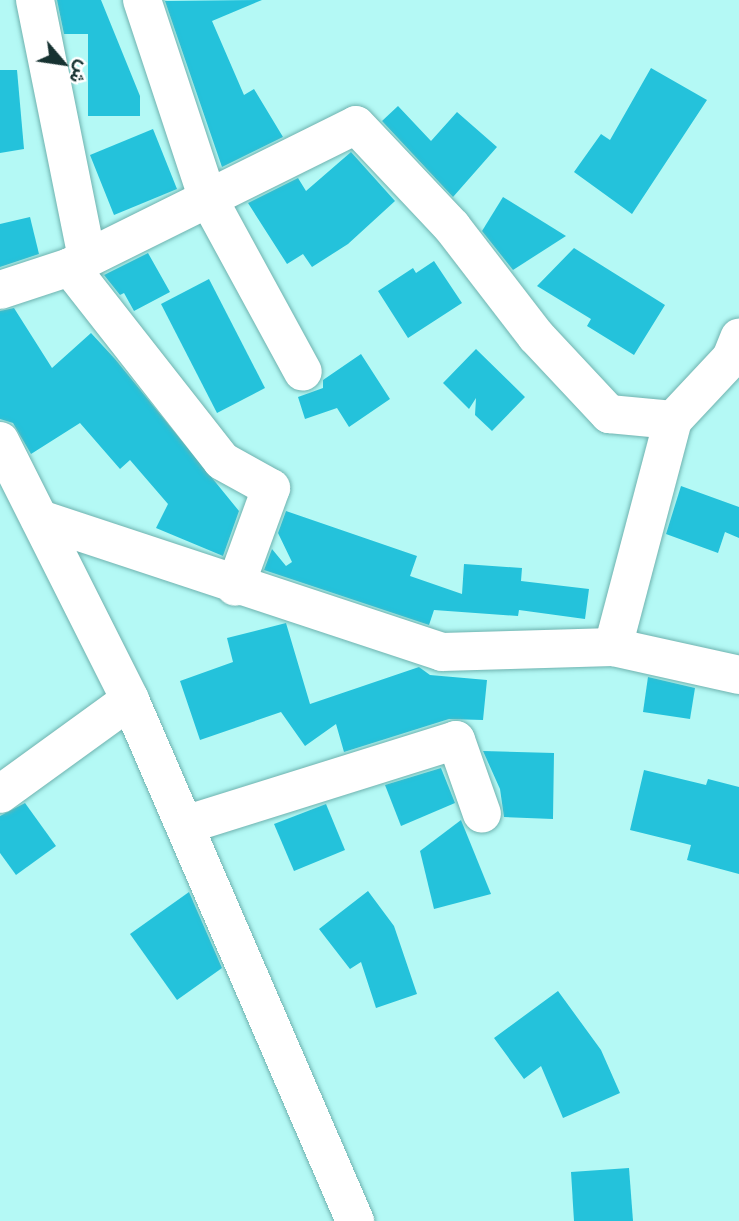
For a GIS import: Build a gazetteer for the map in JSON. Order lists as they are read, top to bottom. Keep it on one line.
{"north":"bottom right"}
